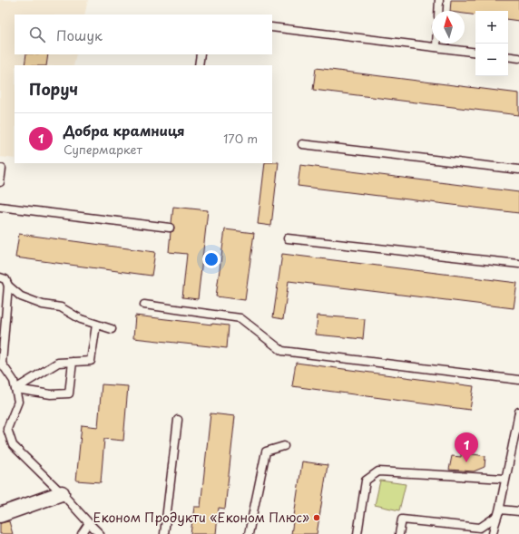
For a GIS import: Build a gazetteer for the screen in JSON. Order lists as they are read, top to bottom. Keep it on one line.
{"places":["Економ Продукти «Економ Плюс»"],"north":"top","page":{"map_buttons":["+","−"],"search":"Пошук","heading":"Поруч","list":[{"mark":"1","name":"Добра крамниця","note":"Супермаркет","value":"170 m"}],"pins":"1"}}
